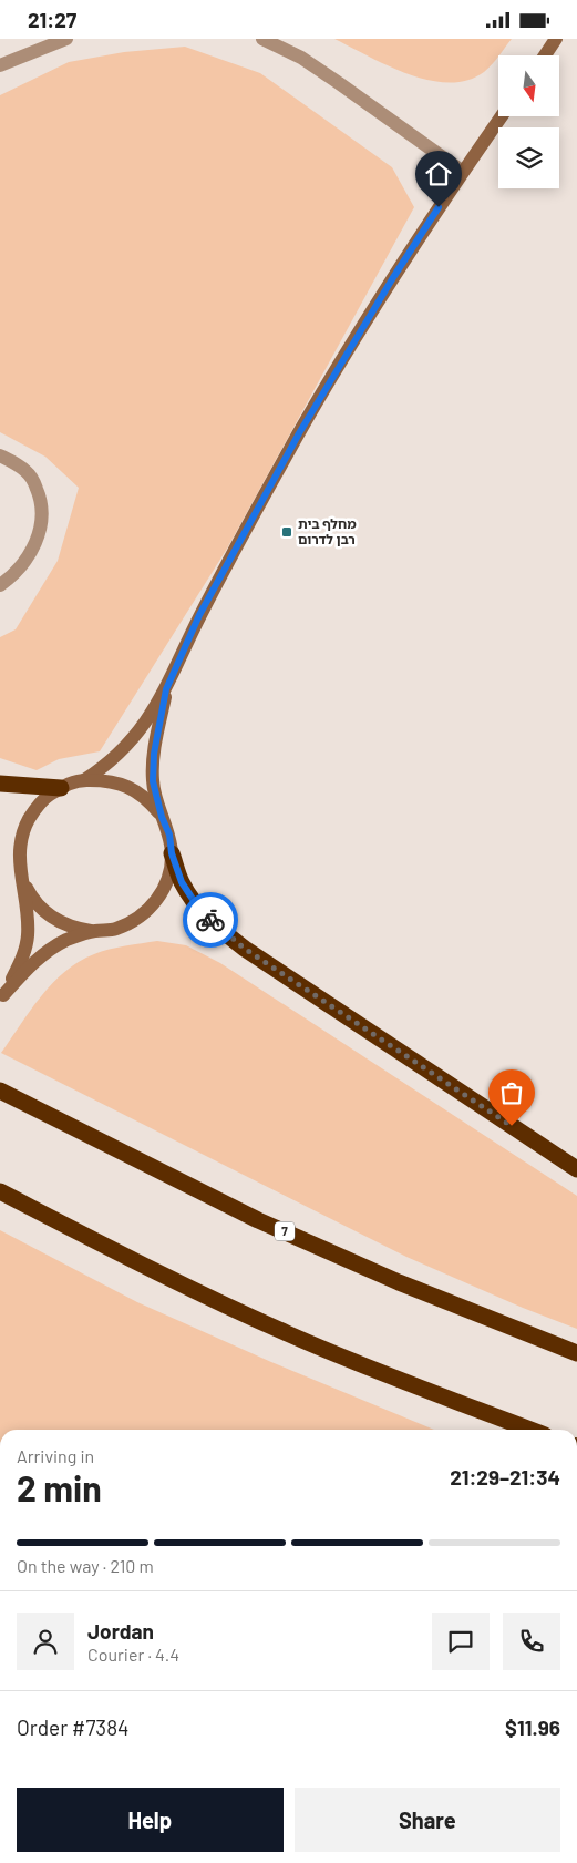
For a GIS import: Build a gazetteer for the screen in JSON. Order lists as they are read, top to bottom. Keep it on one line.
{"streets":{"highway":["7"]},"places":{"transit":["מחלף בית רבן לדרום"]},"north":"bottom","page":{"status":"21:27","heading":["2 min","Arriving in","21:29–21:34"],"panel":["Jordan","Courier · 4.4","Order #7384","$11.96"],"bar":"On the way · 210 m","buttons":["Help","Share"]}}
